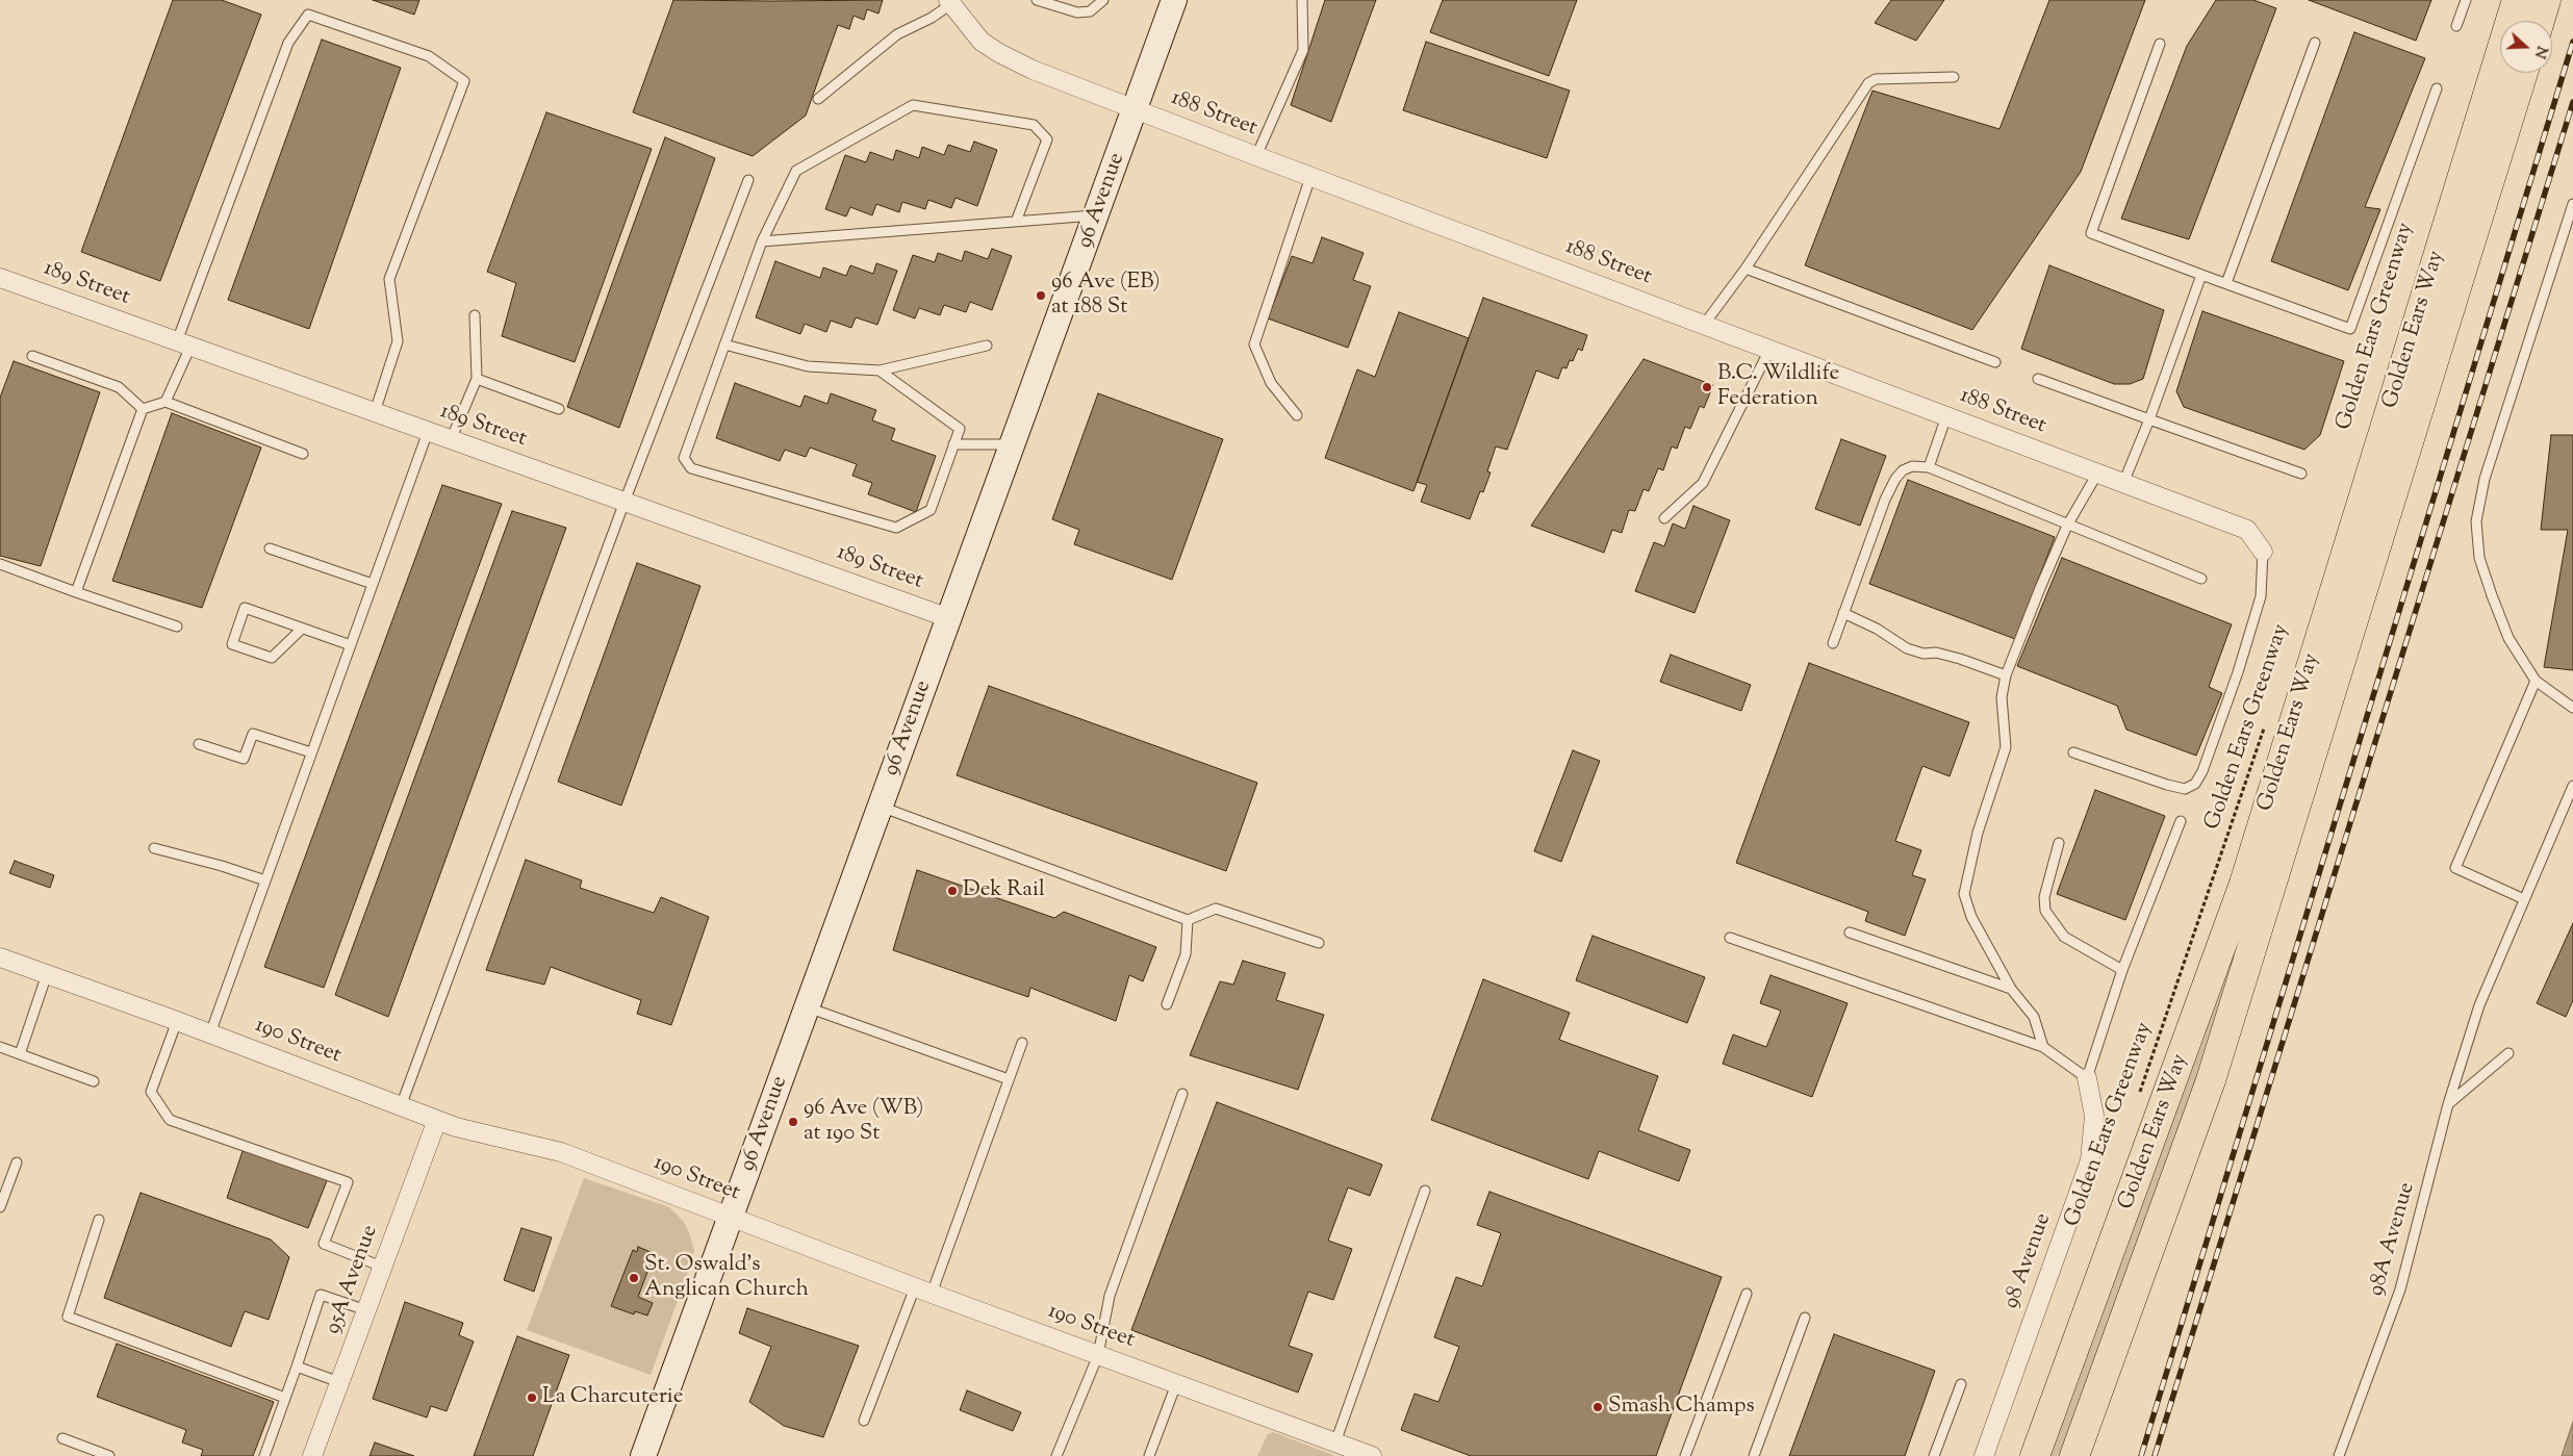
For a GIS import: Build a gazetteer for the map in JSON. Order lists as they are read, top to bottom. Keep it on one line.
{"streets":{"main road":["96 Avenue","Golden Ears Way"],"street":["188 Street","189 Street","190 Street","98 Avenue","95A Avenue"],"lane":["98A Avenue"],"path":["Golden Ears Greenway"]},"crossings":[["188 Street","96 Avenue"],["96 Avenue","189 Street"],["96 Avenue","190 Street"],["190 Street","95A Avenue"]],"places":["96 Ave (EB) at 188 St","B.C. Wildlife Federation","Dek Rail","96 Ave (WB) at 190 St","St. Oswald's Anglican Church","La Charcuterie","Smash Champs"],"north":"right"}
